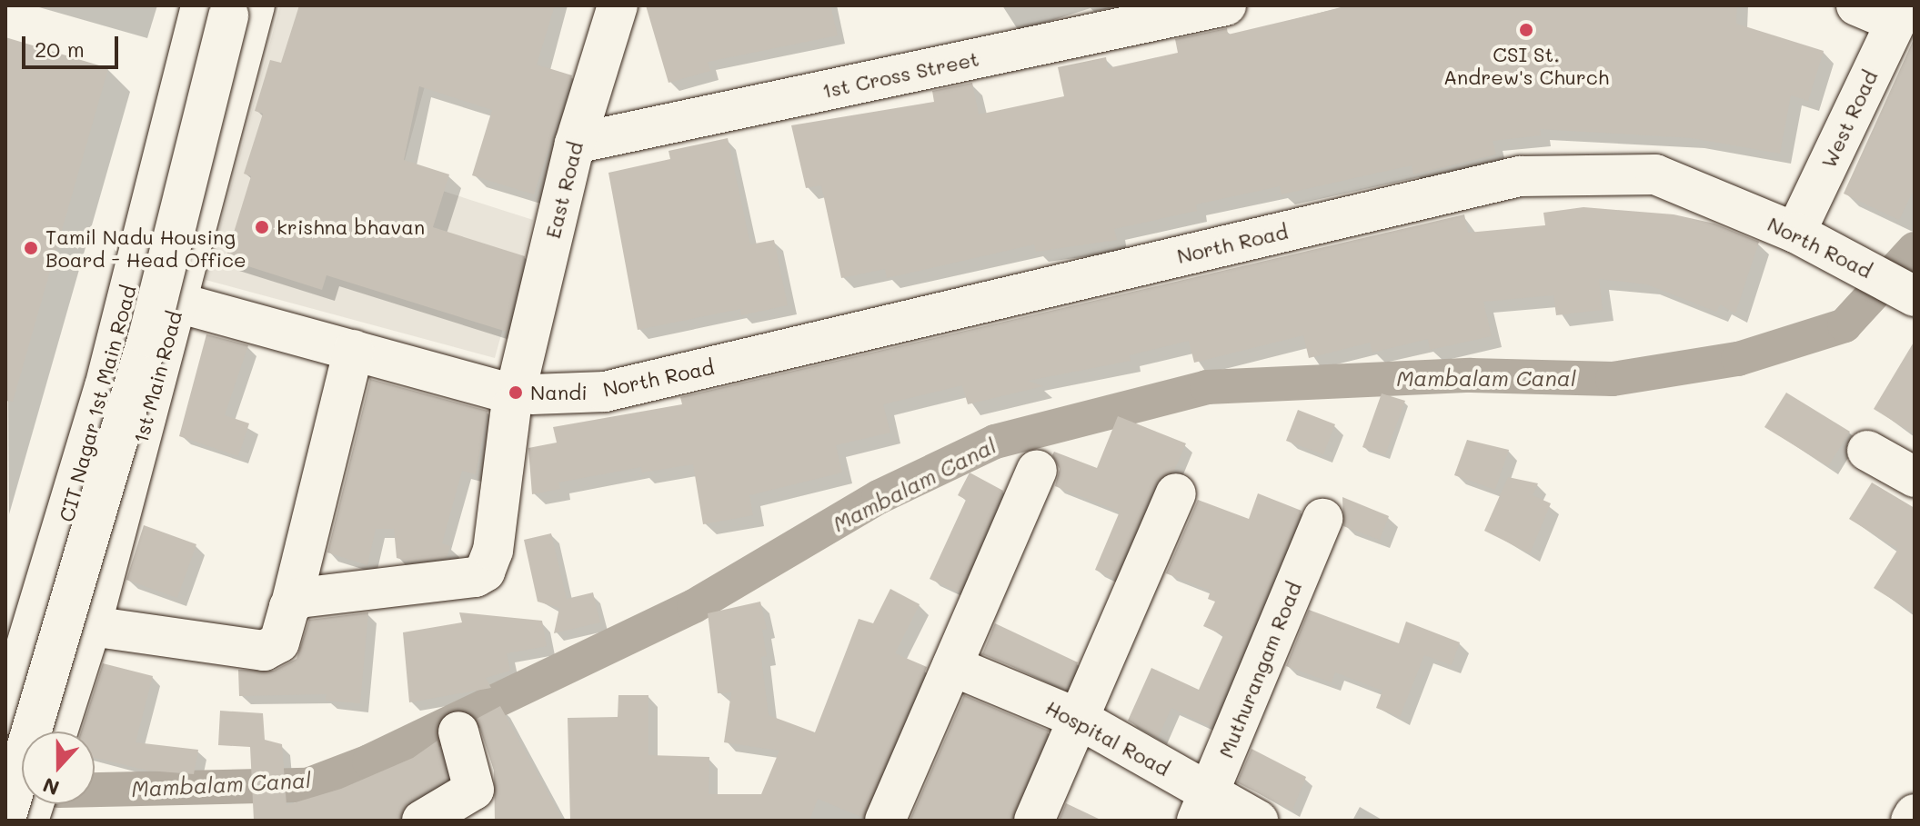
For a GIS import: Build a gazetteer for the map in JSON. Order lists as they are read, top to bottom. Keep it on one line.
{"streets":{"street":["1st Cross Street","West Road","East Road","North Road","1st Main Road","CIT Nagar 1st Main Road","Muthurangam Road","Hospital Road"]},"crossings":[["1st Cross Street","East Road"],["West Road","North Road"],["East Road","North Road"],["North Road","1st Main Road"],["North Road","CIT Nagar 1st Main Road"],["Muthurangam Road","Hospital Road"]],"water":["Mambalam Canal"],"places":["CSI St. Andrew's Church","krishna bhavan","Tamil Nadu Housing Board - Head Office","Nandi"],"scale_bar":"20 m","north":"bottom"}
